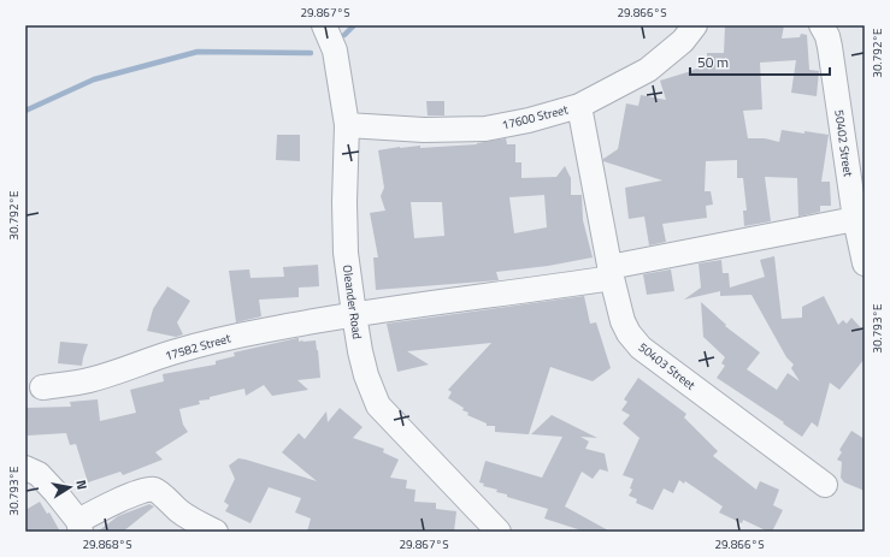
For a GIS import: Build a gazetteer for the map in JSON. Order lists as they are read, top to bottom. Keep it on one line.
{"streets":{"street":["17600 Street","50402 Street","Oleander Road","17582 Street","50403 Street"]},"crossings":[["17600 Street","Oleander Road"],["17600 Street","50403 Street"],["50402 Street","17582 Street"],["Oleander Road","17582 Street"],["17582 Street","50403 Street"]],"scale_bar":"50 m","north":"right","coordinates":["29.867°S","29.866°S","30.792°E","30.793°E","29.868°S"]}
